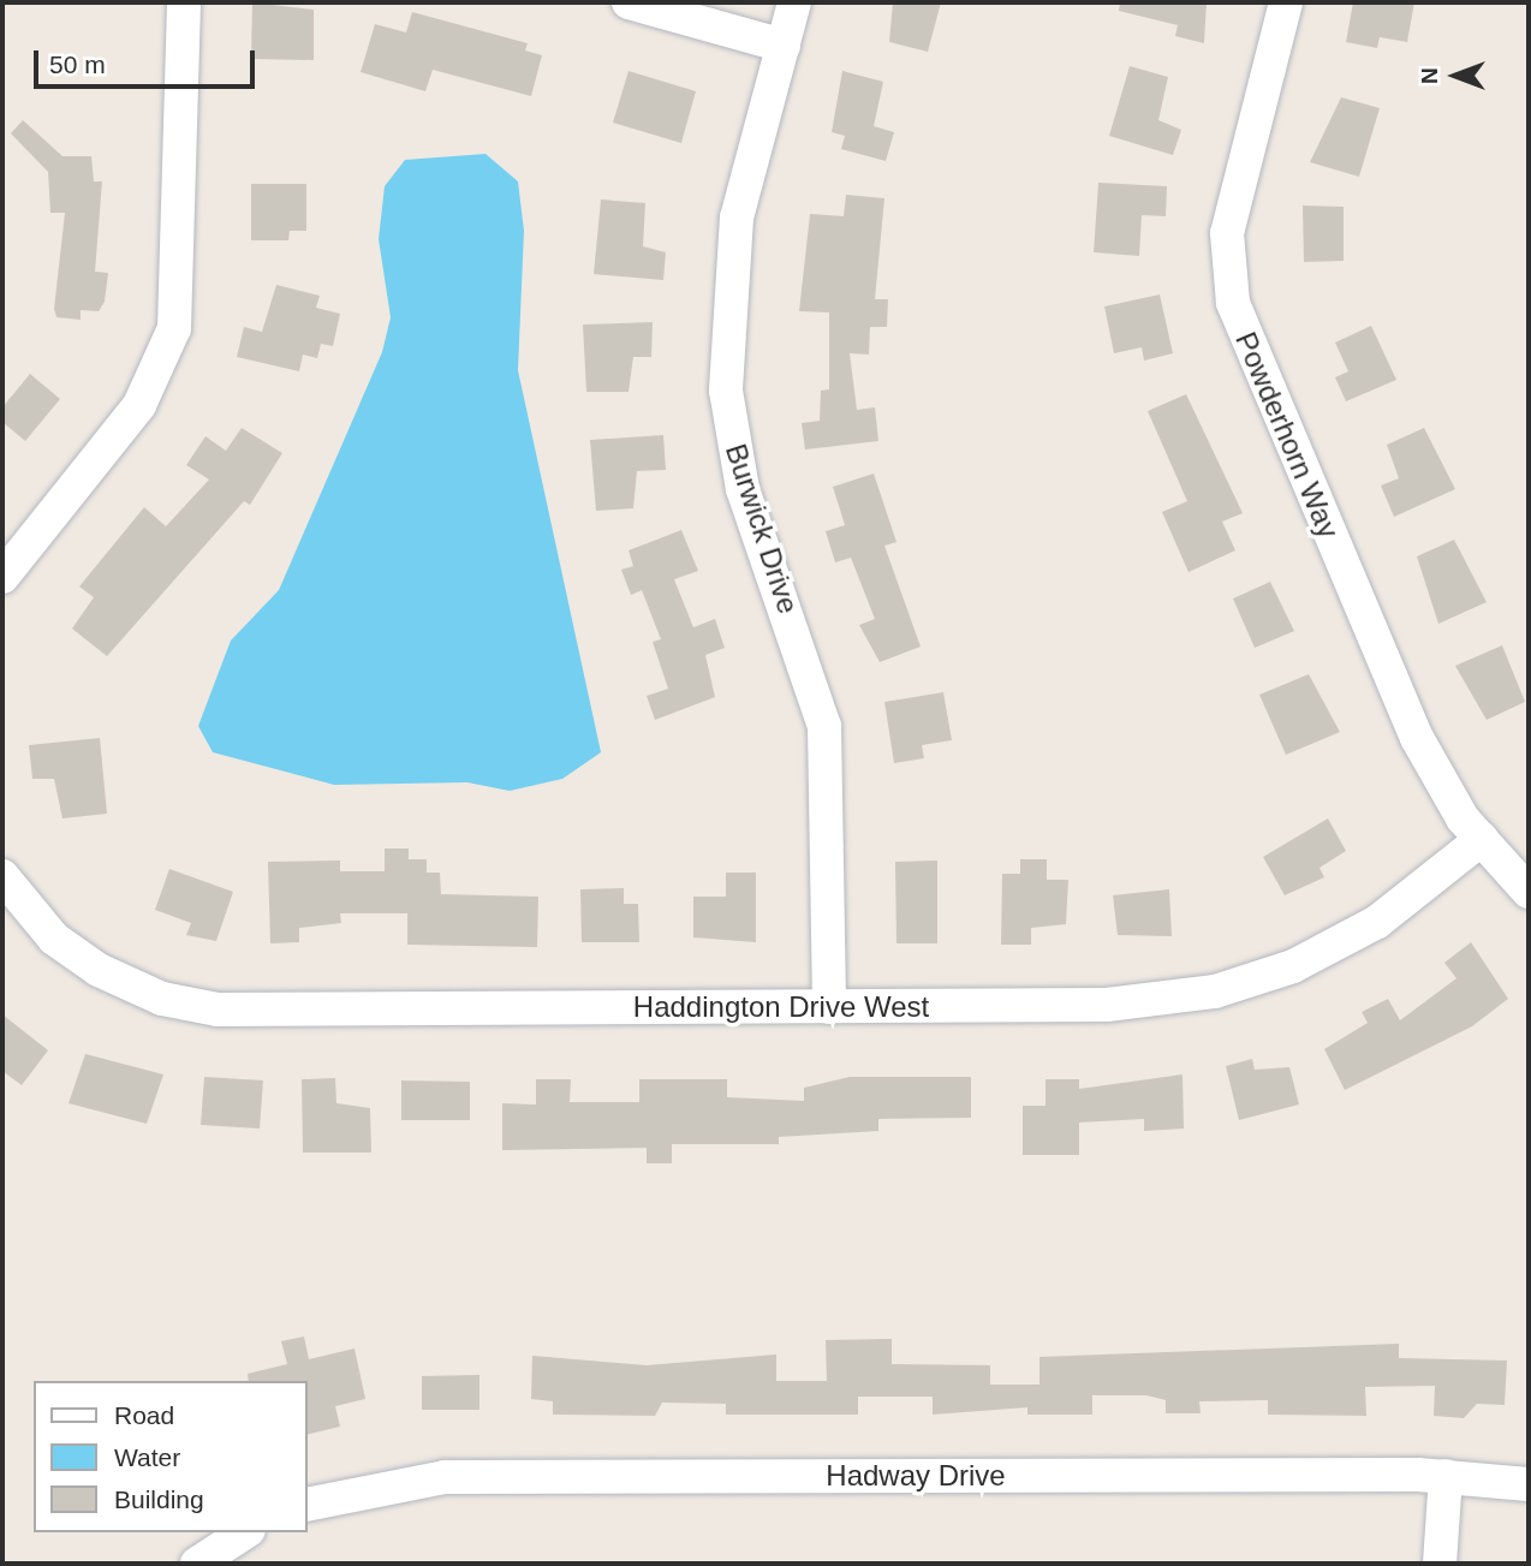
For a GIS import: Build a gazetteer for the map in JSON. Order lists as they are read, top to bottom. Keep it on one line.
{"streets":{"street":["Powderhorn Way","Burwick Drive","Haddington Drive West","Hadway Drive"]},"crossings":[["Powderhorn Way","Haddington Drive West"],["Burwick Drive","Haddington Drive West"]],"legend":["Road","Water","Building"],"scale_bar":"50 m","north":"left"}
